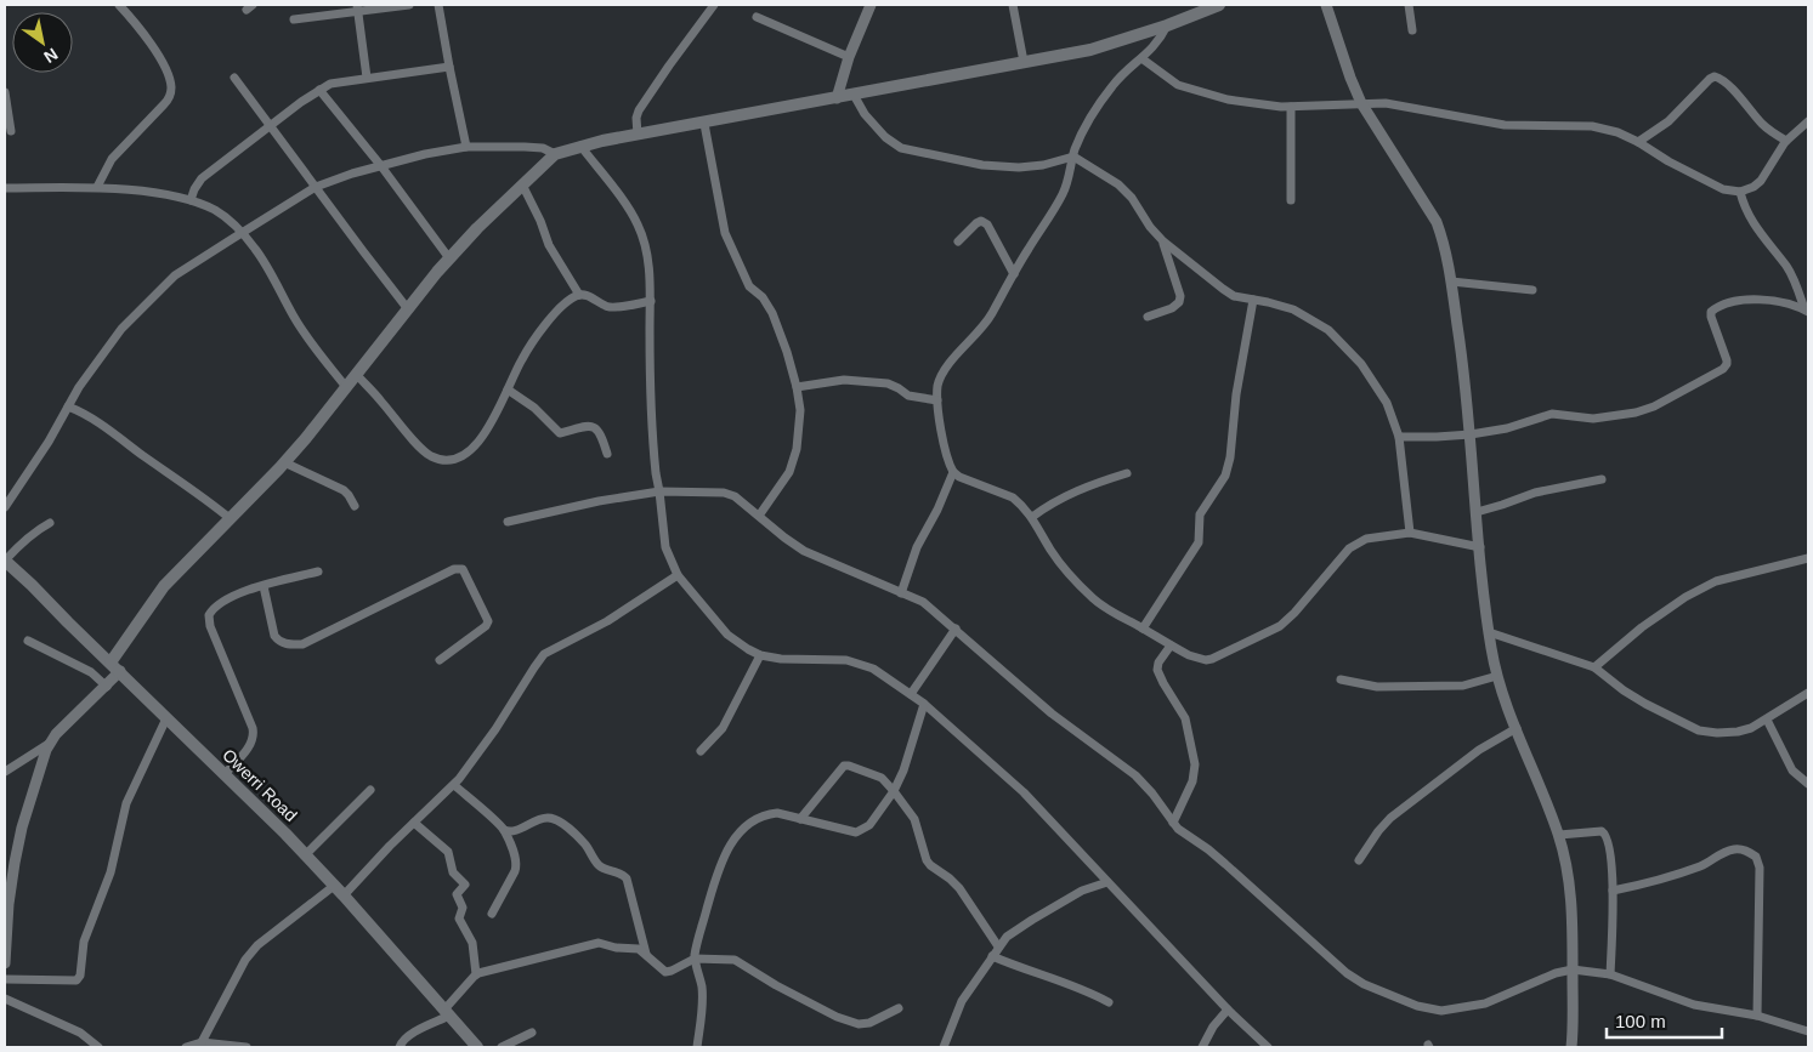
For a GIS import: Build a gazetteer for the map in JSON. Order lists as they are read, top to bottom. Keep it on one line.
{"streets":{"main road":["Owerri Road"]},"scale_bar":"100 m","north":"bottom right"}
